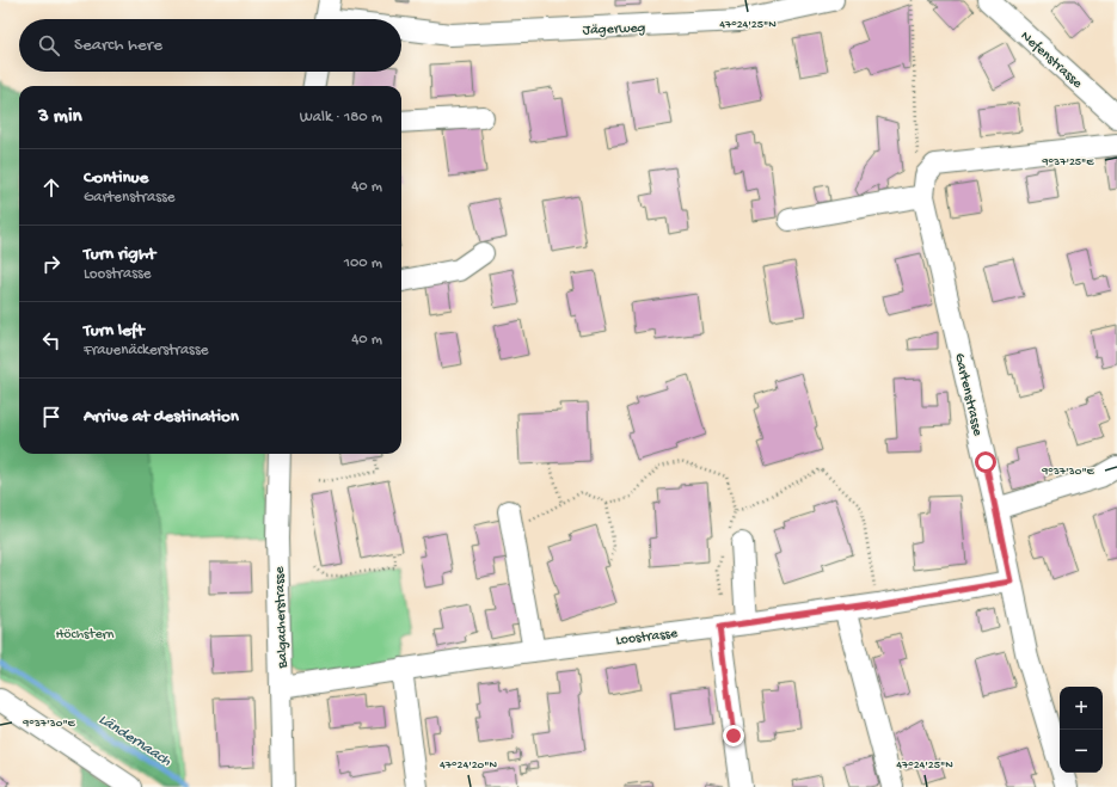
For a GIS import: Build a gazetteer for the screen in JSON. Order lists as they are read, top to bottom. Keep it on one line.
{"streets":{"street":["Jägerweg","Nefenstrasse","Gartenstrasse","Balgacherstrasse","Loostrasse"]},"crossings":[["Gartenstrasse","Loostrasse"],["Balgacherstrasse","Loostrasse"]],"water":["Ländernaach"],"parks":["Höchstern"],"page":{"search":"Search here","heading":["3 min","Walk · 180 m"],"list":[["Continue","Gartenstrasse","40 m"],["Turn right","Loostrasse","100 m"],["Turn left","Frauenäckerstrasse","40 m"],"Arrive at destination"],"map_buttons":["+","−"]},"coordinates":["47°24'25\"N","9°37'25\"E","9°37'30\"E","47°24'20\"N"]}
